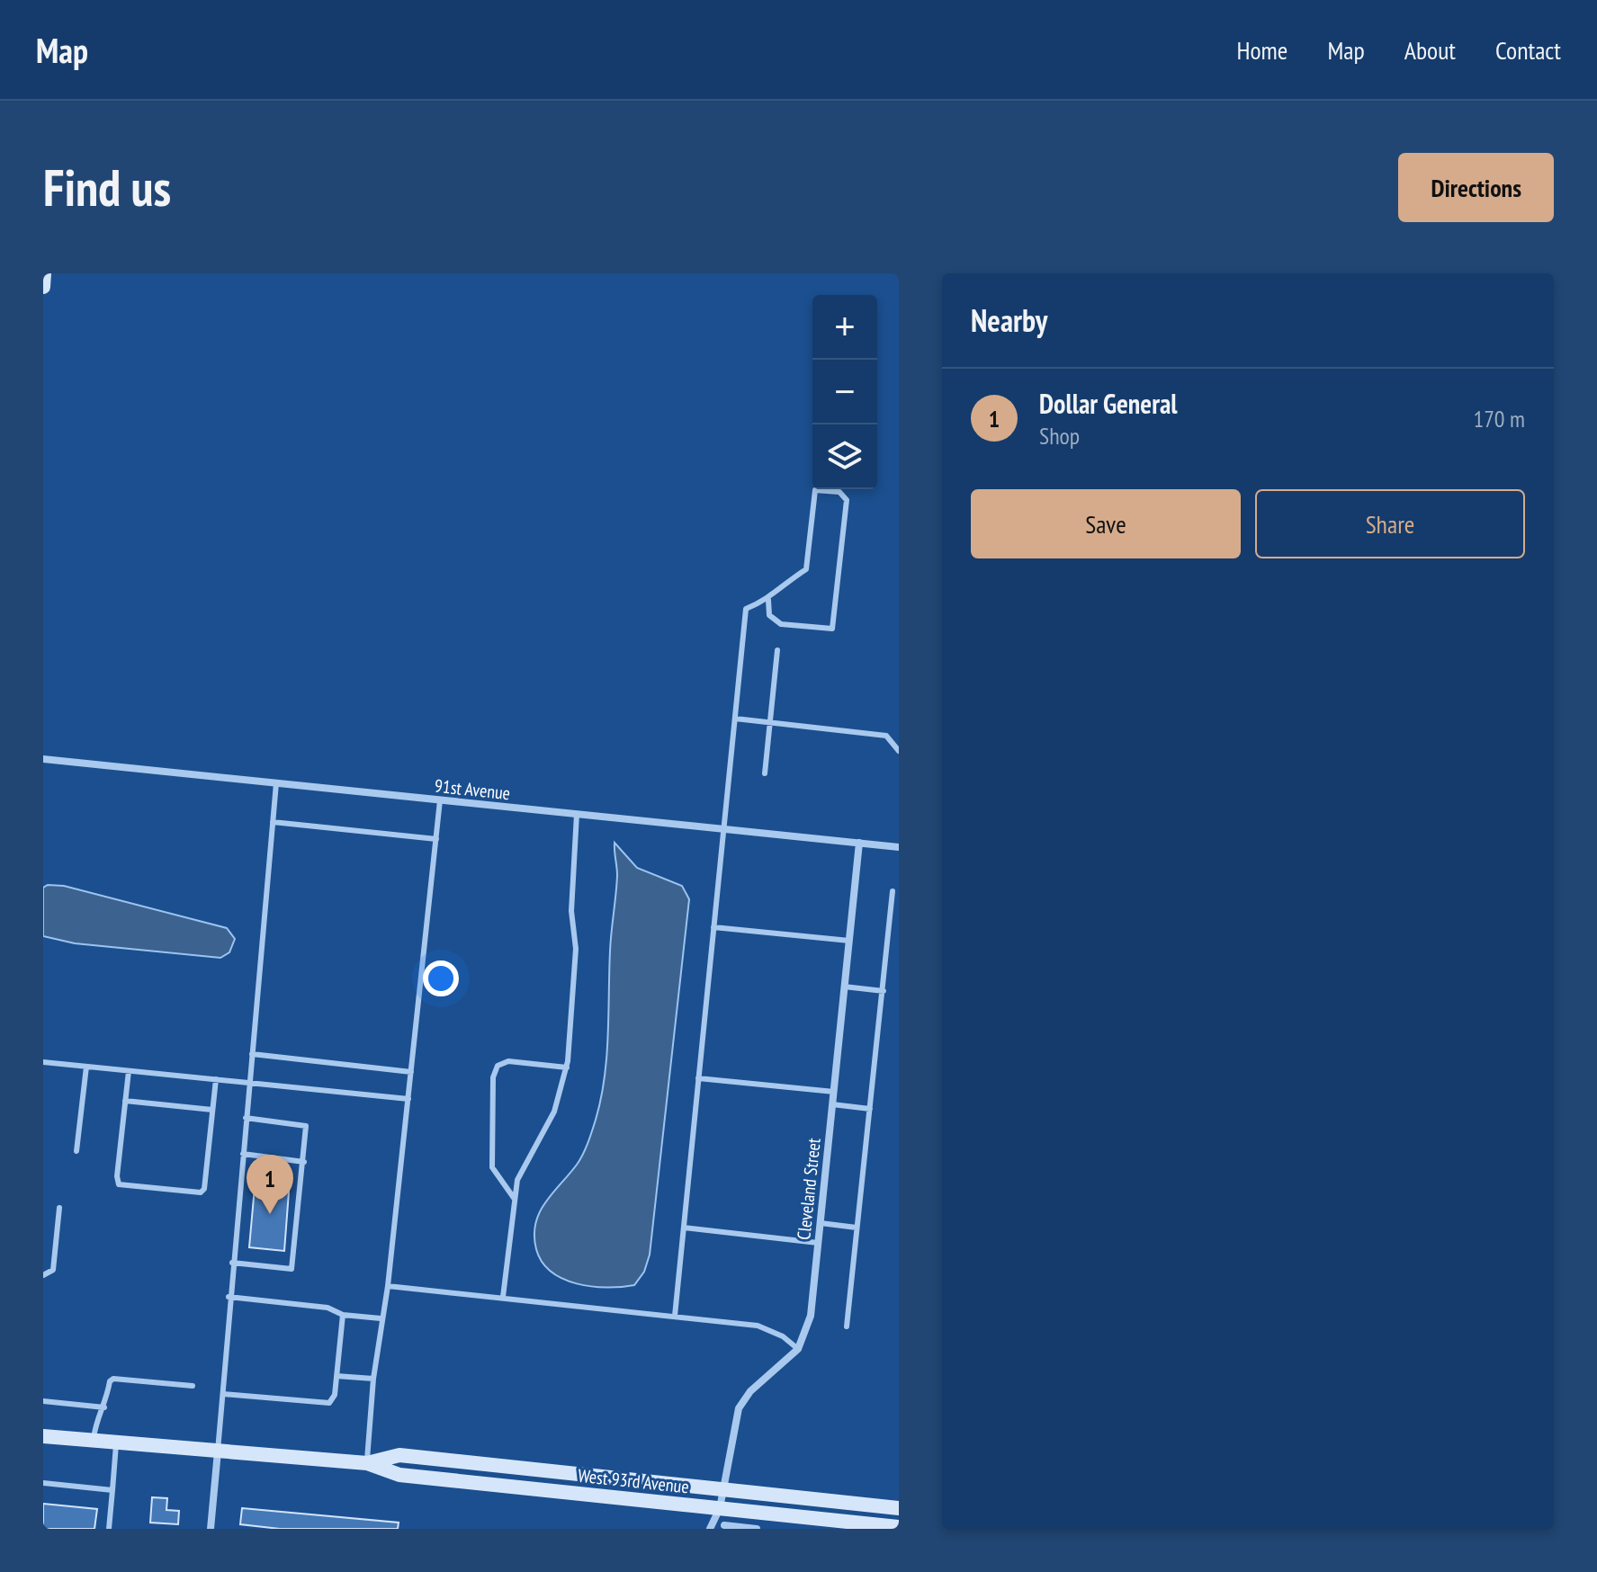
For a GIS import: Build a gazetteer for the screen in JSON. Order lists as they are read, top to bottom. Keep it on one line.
{"streets":{"street":["91st Avenue","Cleveland Street","West 93rd Avenue"]},"crossings":[["91st Avenue","Cleveland Street"],["Cleveland Street","West 93rd Avenue"]],"page":{"header":"Map","nav":["Home","Map","About","Contact"],"buttons":["Directions",["Save","Share"]],"title":"Find us","heading":"Nearby","map_buttons":["+","−"],"list":[{"mark":"1","name":"Dollar General","note":"Shop","value":"170 m"}],"pins":"1"}}
